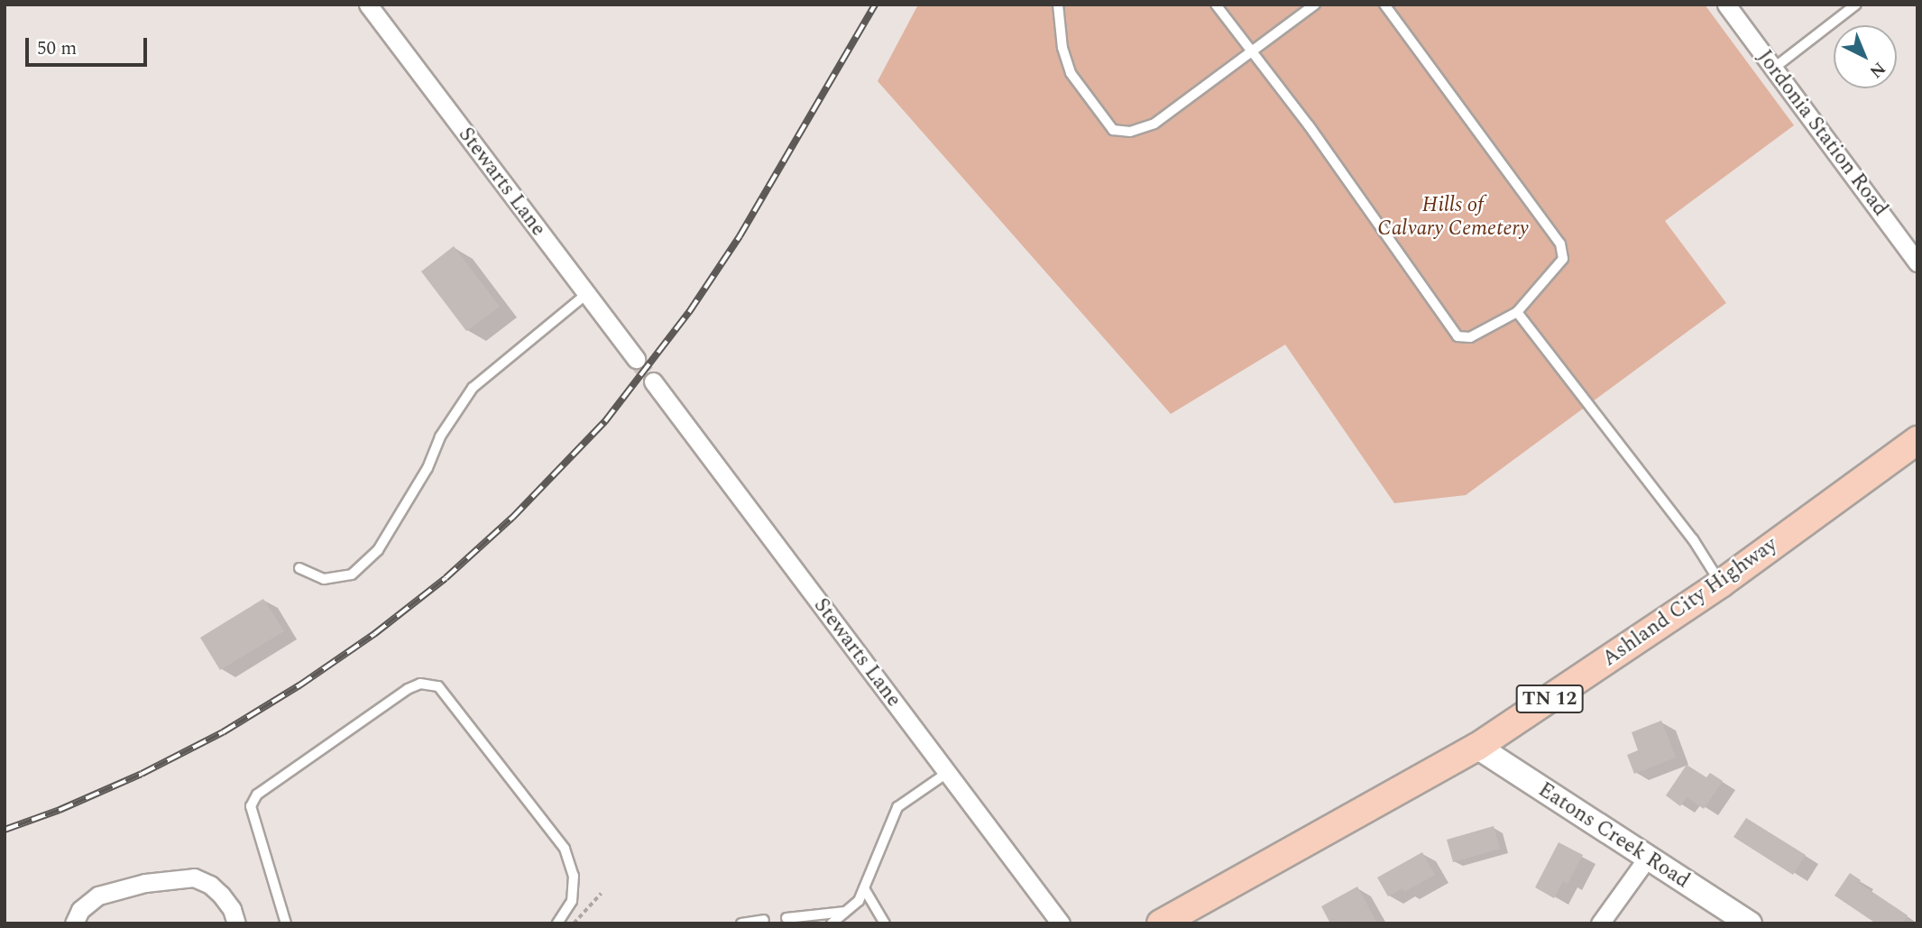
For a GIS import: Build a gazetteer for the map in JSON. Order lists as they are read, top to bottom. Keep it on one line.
{"streets":{"main road":["Ashland City Highway","TN 12"],"street":["Jordonia Station Road","Stewarts Lane","Eatons Creek Road"]},"crossings":[["Ashland City Highway","Eatons Creek Road"]],"parks":["Hills of Calvary Cemetery"],"scale_bar":"50 m","north":"bottom right"}
